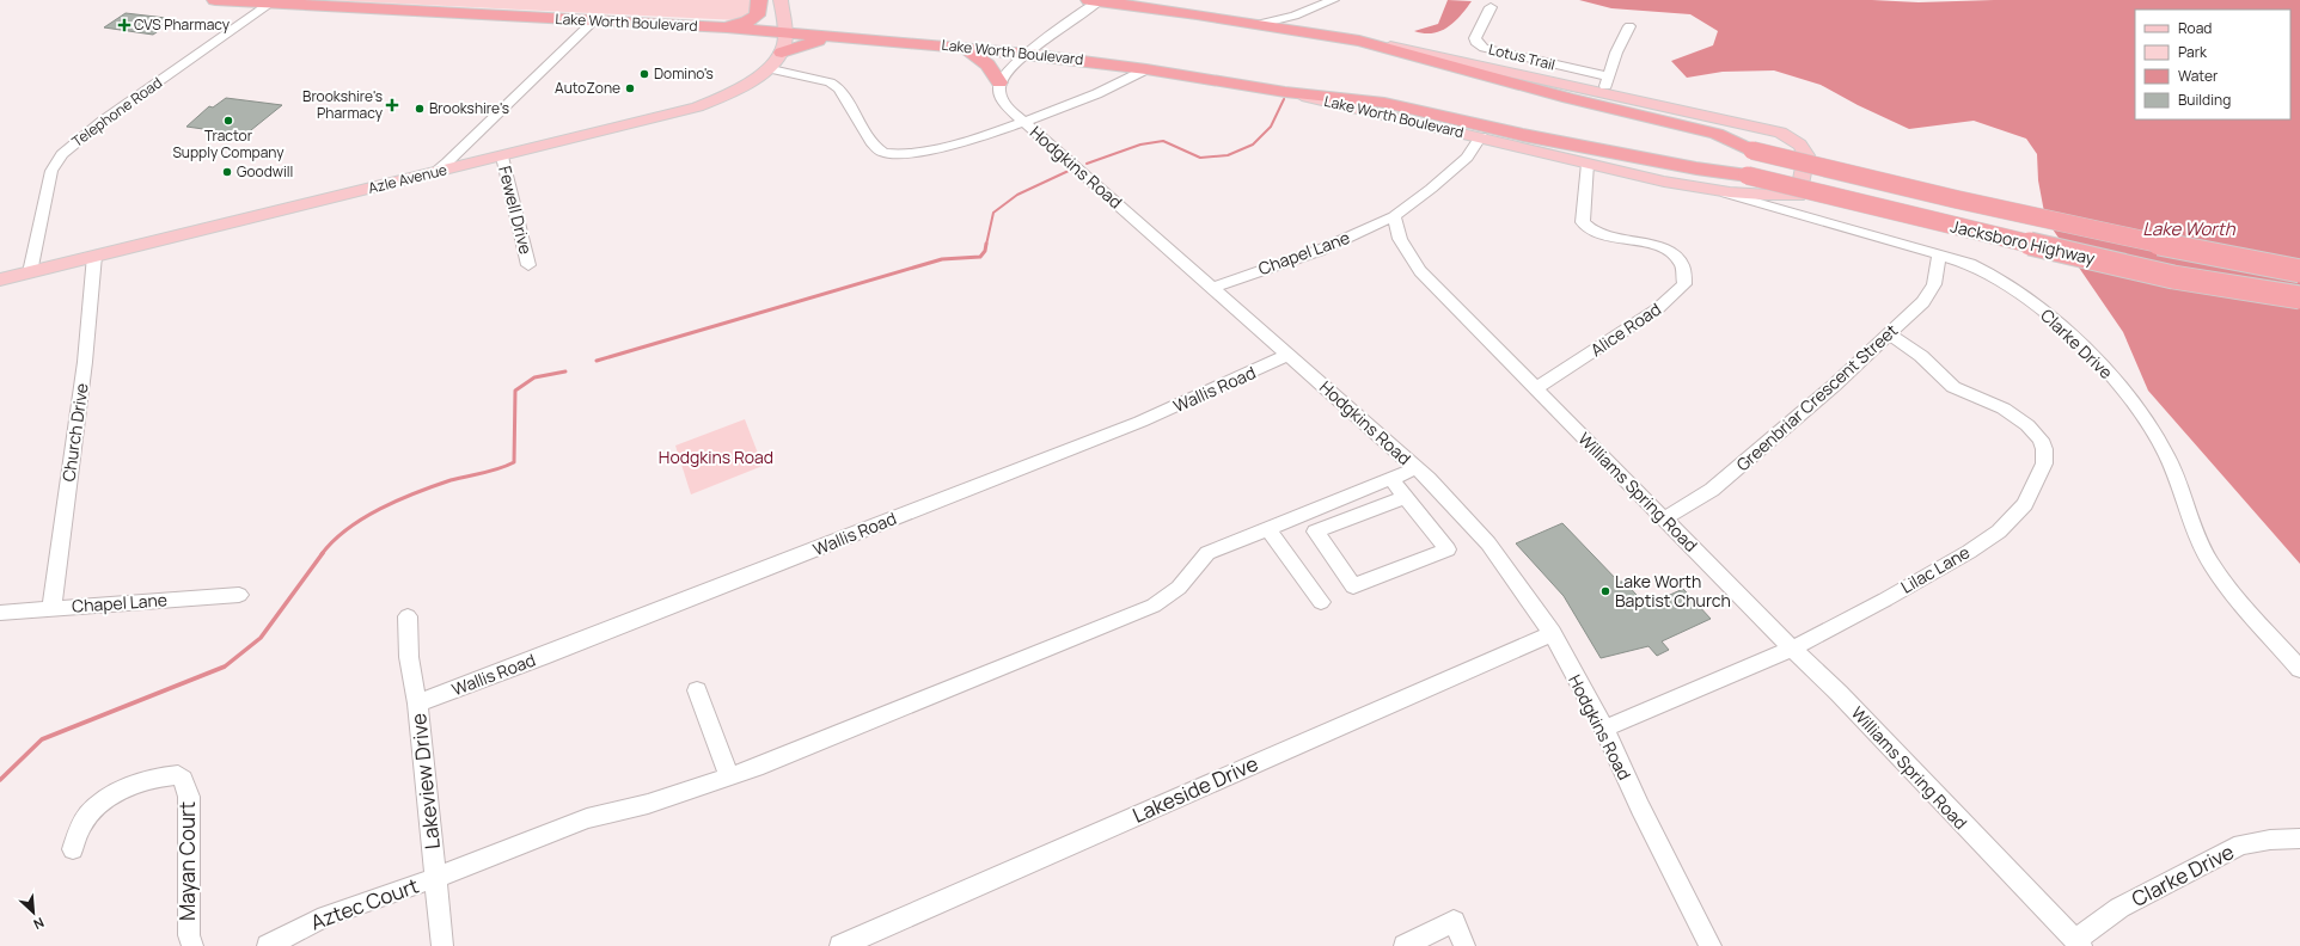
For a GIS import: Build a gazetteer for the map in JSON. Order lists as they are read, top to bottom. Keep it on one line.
{"streets":{"highway":["Lake Worth Boulevard","Jacksboro Highway"],"main road":["Azle Avenue"],"street":["Lotus Trail","Telephone Road","Hodgkins Road","Fewell Drive","Chapel Lane","Alice Road","Clarke Drive","Wallis Road","Greenbriar Crescent Street","Church Drive","Williams Spring Road","Lilac Lane","Lakeview Drive","Lakeside Drive","Mayan Court","Aztec Court"]},"crossings":[["Lake Worth Boulevard","Telephone Road"],["Lake Worth Boulevard","Jacksboro Highway"],["Lake Worth Boulevard","Alice Road"],["Lake Worth Boulevard","Clarke Drive"],["Telephone Road","Azle Avenue"],["Hodgkins Road","Chapel Lane"],["Hodgkins Road","Wallis Road"],["Hodgkins Road","Lilac Lane"],["Hodgkins Road","Lakeside Drive"],["Hodgkins Road","Aztec Court"],["Azle Avenue","Fewell Drive"],["Azle Avenue","Church Drive"],["Chapel Lane","Church Drive"],["Chapel Lane","Williams Spring Road"],["Alice Road","Williams Spring Road"],["Clarke Drive","Greenbriar Crescent Street"],["Clarke Drive","Williams Spring Road"],["Wallis Road","Lakeview Drive"],["Greenbriar Crescent Street","Williams Spring Road"],["Greenbriar Crescent Street","Lilac Lane"],["Williams Spring Road","Lilac Lane"],["Lakeview Drive","Aztec Court"]],"water":["Lake Worth"],"parks":["Hodgkins Road"],"places":{"health":["CVS Pharmacy","Brookshire's Pharmacy"],"other":["Domino's","AutoZone","Brookshire's","Tractor Supply Company","Goodwill","Lake Worth Baptist Church"]},"legend":["Road","Park","Water","Building"],"north":"bottom right"}
